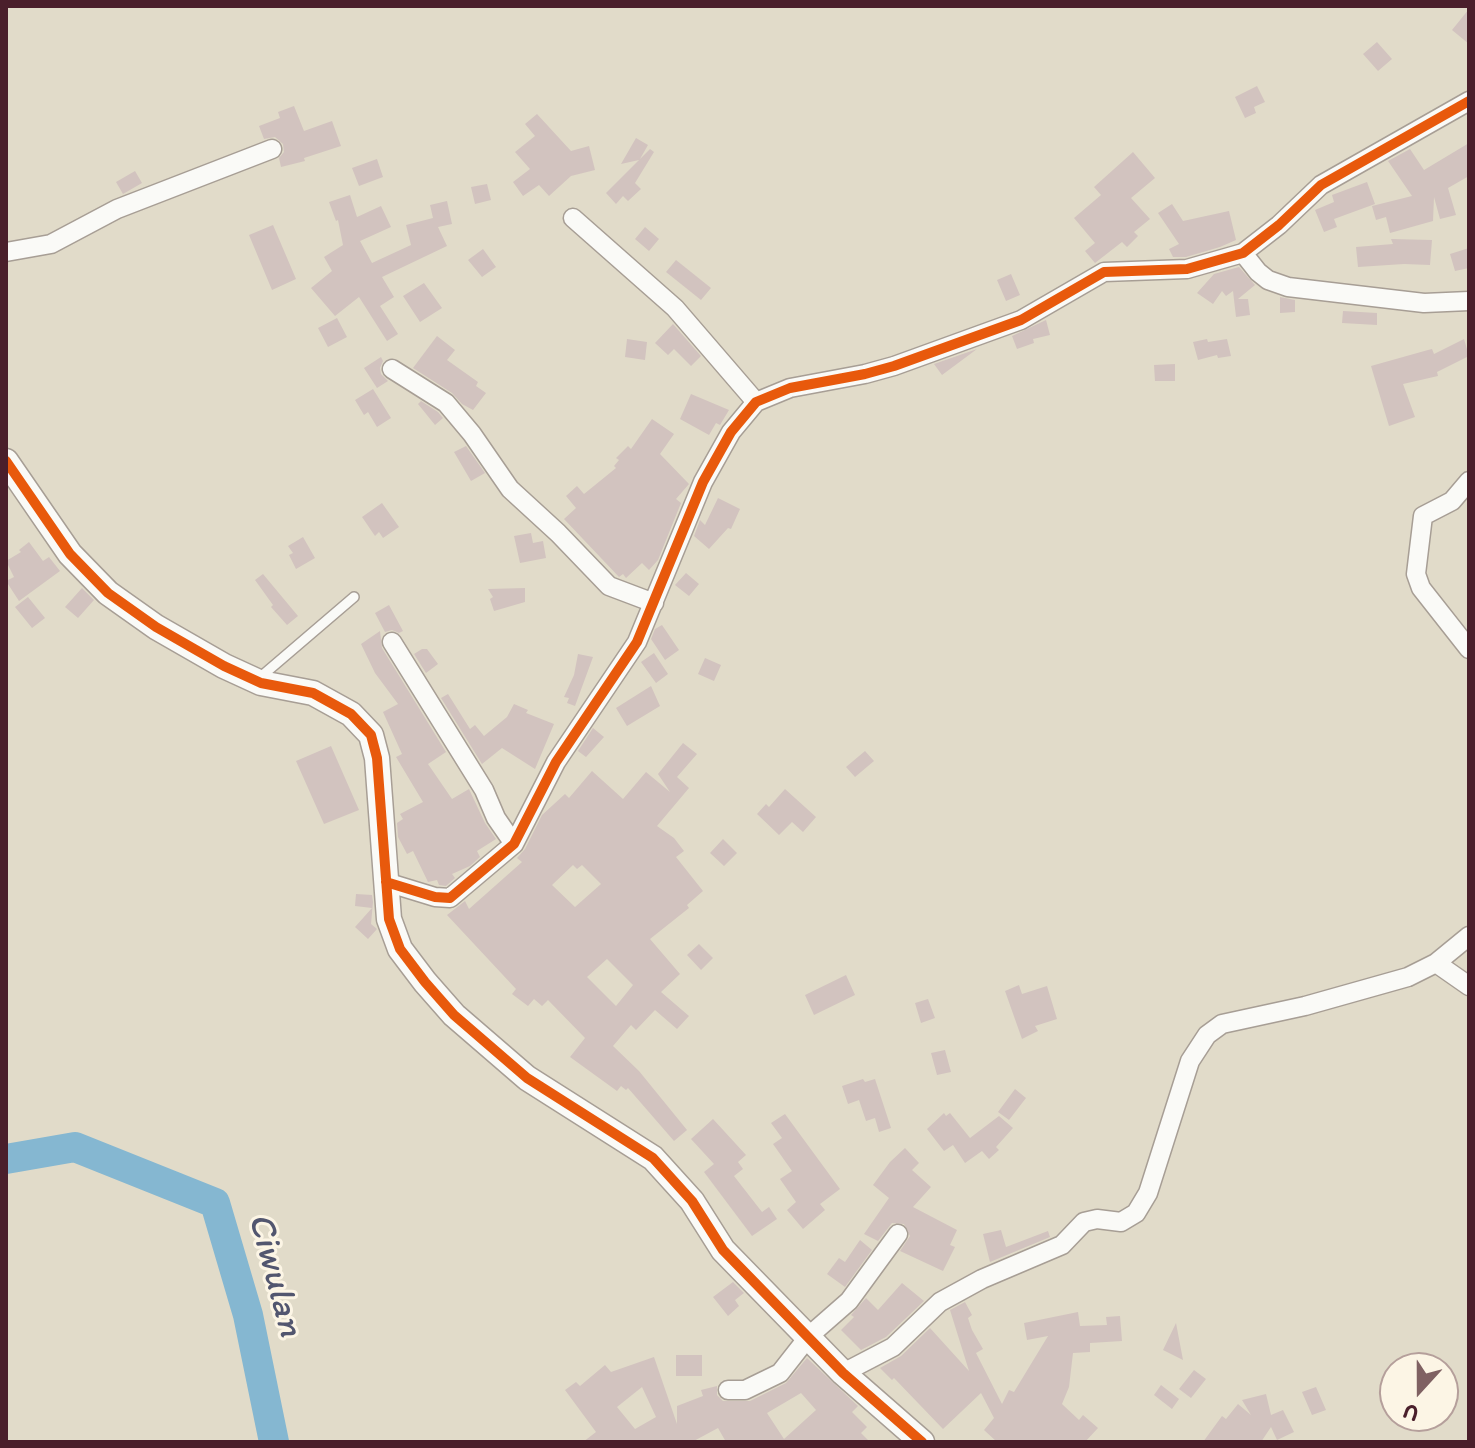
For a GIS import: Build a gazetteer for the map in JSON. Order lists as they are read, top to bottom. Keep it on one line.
{"water":["Ciwulan"],"north":"bottom"}
